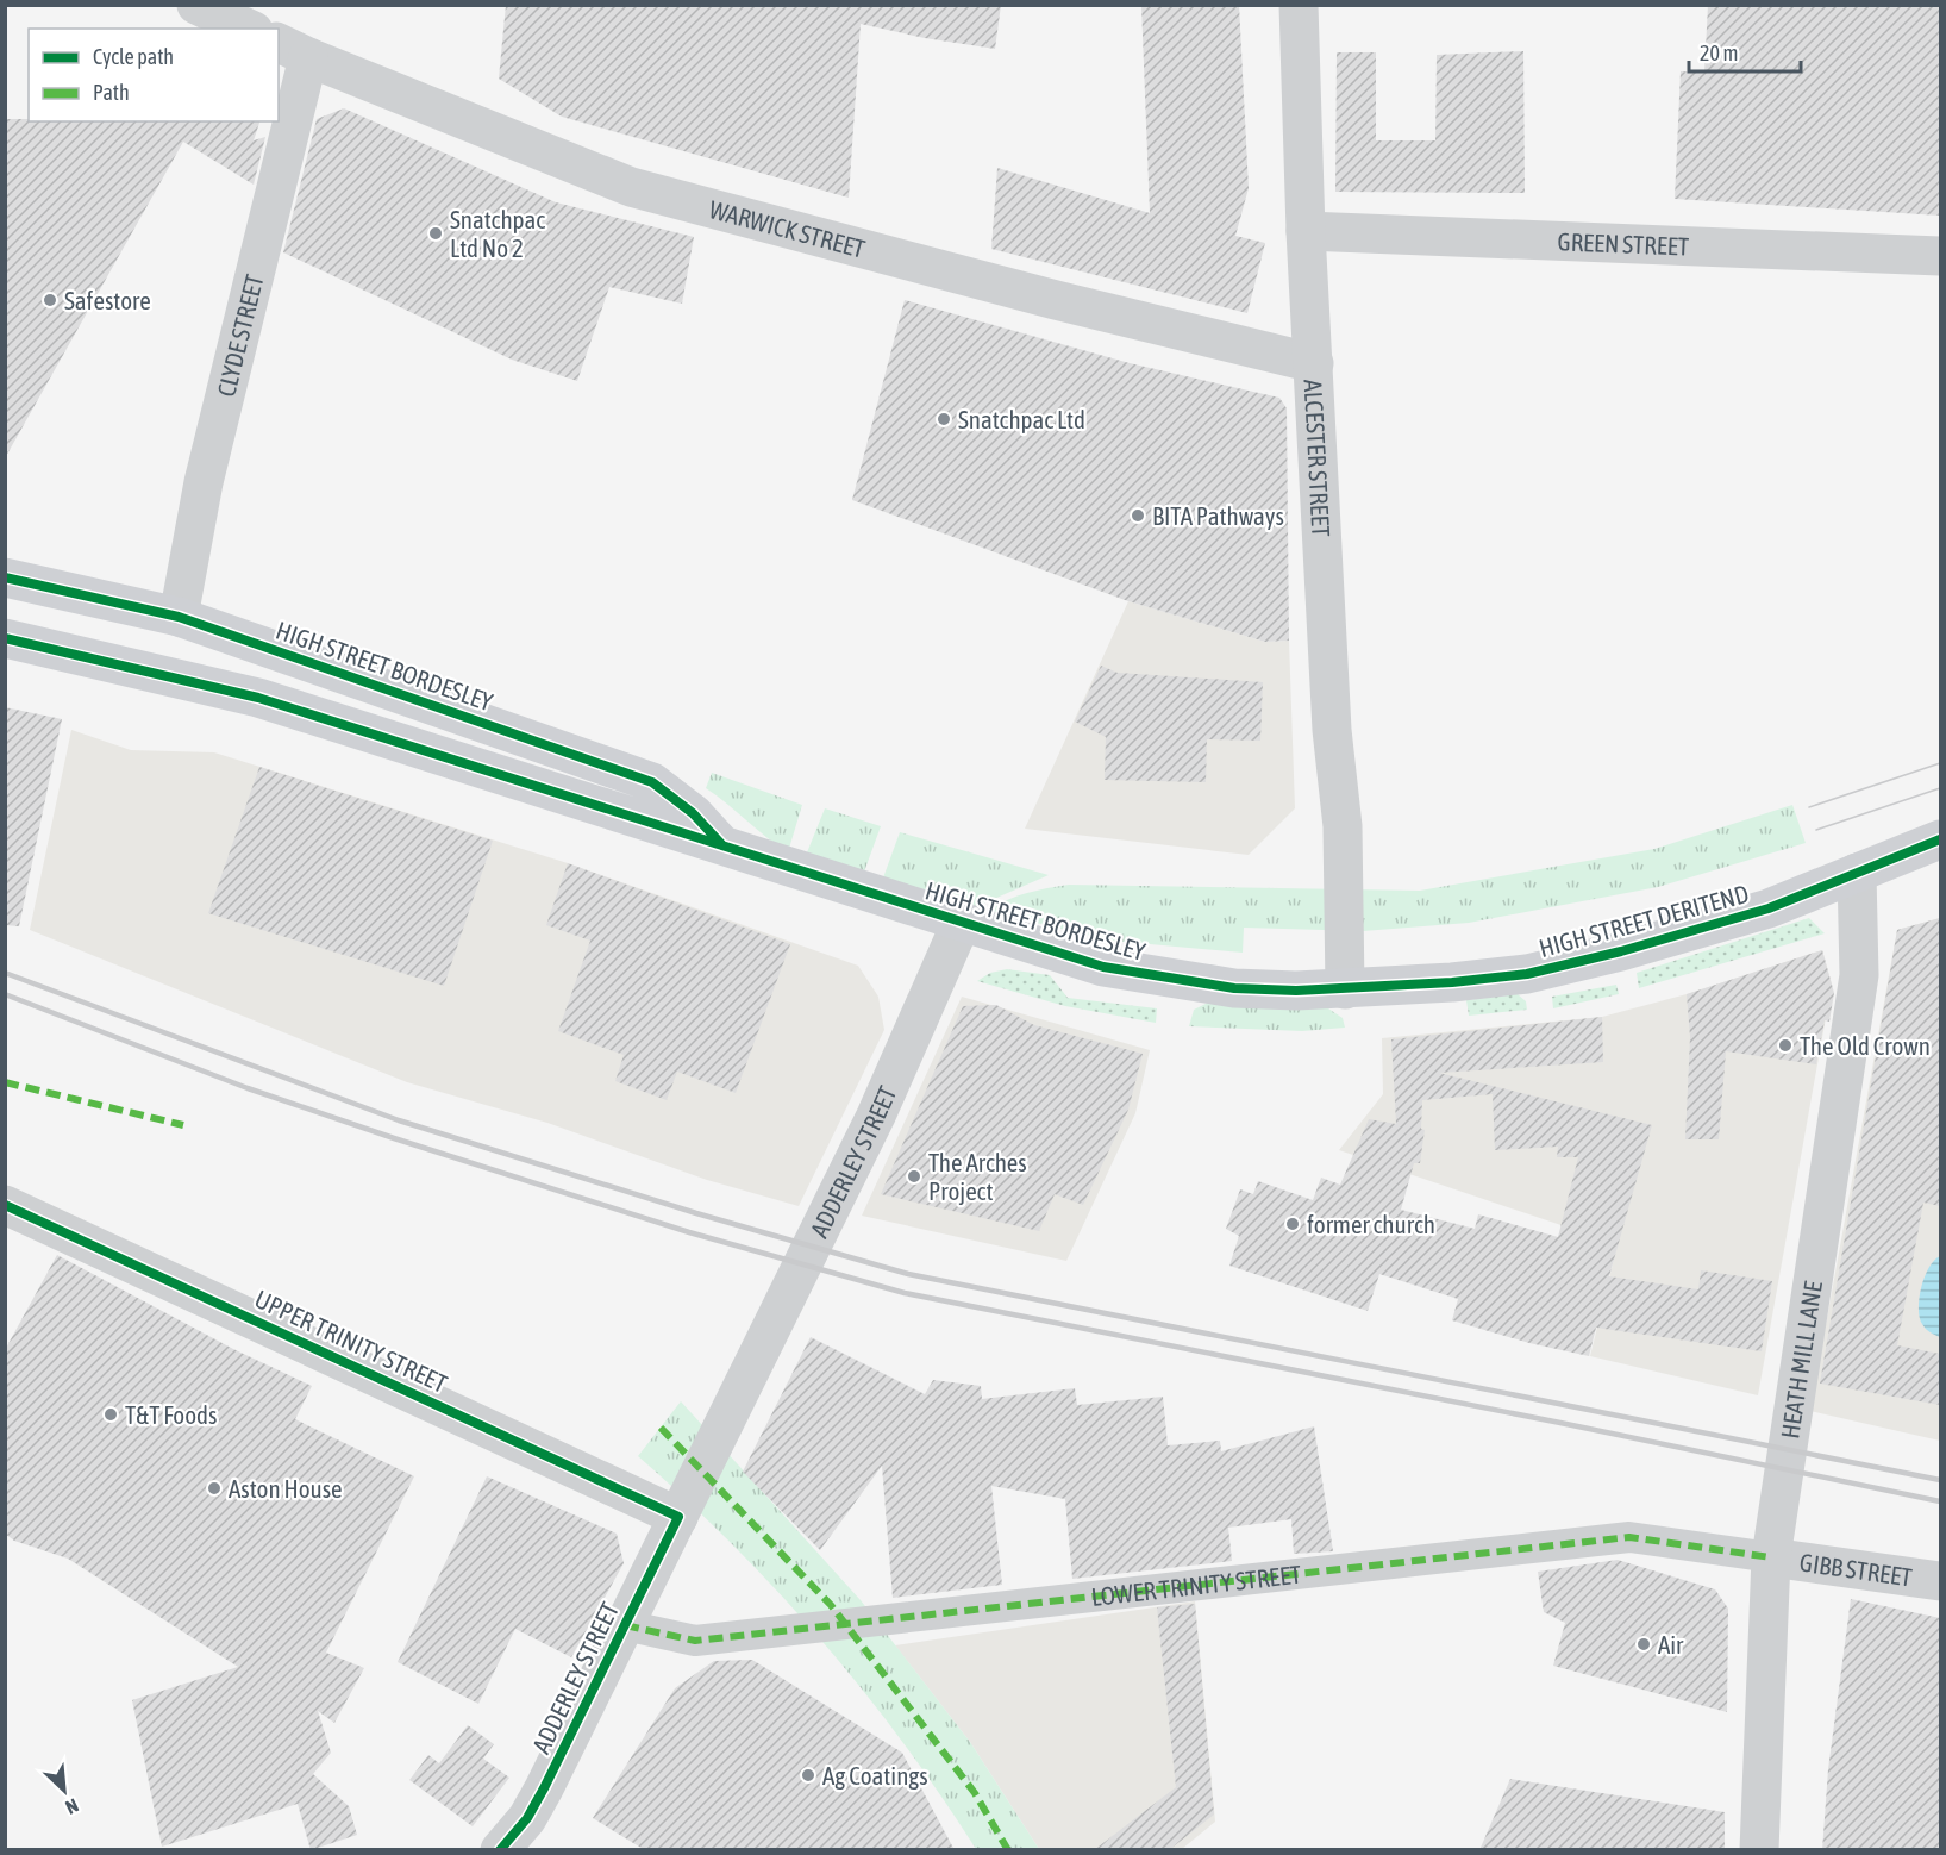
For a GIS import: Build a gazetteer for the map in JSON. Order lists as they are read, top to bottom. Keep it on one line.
{"streets":{"main road":["HIGH STREET BORDESLEY","HIGH STREET DERITEND"],"street":["WARWICK STREET","GREEN STREET","CLYDE STREET","ALCESTER STREET","ADDERLEY STREET","UPPER TRINITY STREET","HEATH MILL LANE","GIBB STREET","LOWER TRINITY STREET"]},"crossings":[["WARWICK STREET","CLYDE STREET"],["WARWICK STREET","ALCESTER STREET"],["GREEN STREET","ALCESTER STREET"],["CLYDE STREET","HIGH STREET BORDESLEY"],["ALCESTER STREET","HIGH STREET BORDESLEY"],["ALCESTER STREET","HIGH STREET DERITEND"],["HIGH STREET BORDESLEY","HIGH STREET DERITEND"],["HIGH STREET BORDESLEY","ADDERLEY STREET"],["HIGH STREET DERITEND","HEATH MILL LANE"],["ADDERLEY STREET","UPPER TRINITY STREET"],["ADDERLEY STREET","LOWER TRINITY STREET"],["HEATH MILL LANE","GIBB STREET"],["HEATH MILL LANE","LOWER TRINITY STREET"],["GIBB STREET","LOWER TRINITY STREET"]],"places":["Snatchpac Ltd No 2","Safestore","Snatchpac Ltd","BITA Pathways","The Old Crown","The Arches Project","former church","T&T Foods","Aston House","Air","Ag Coatings"],"legend":["Cycle path","Path"],"scale_bar":"20 m","north":"bottom right"}
